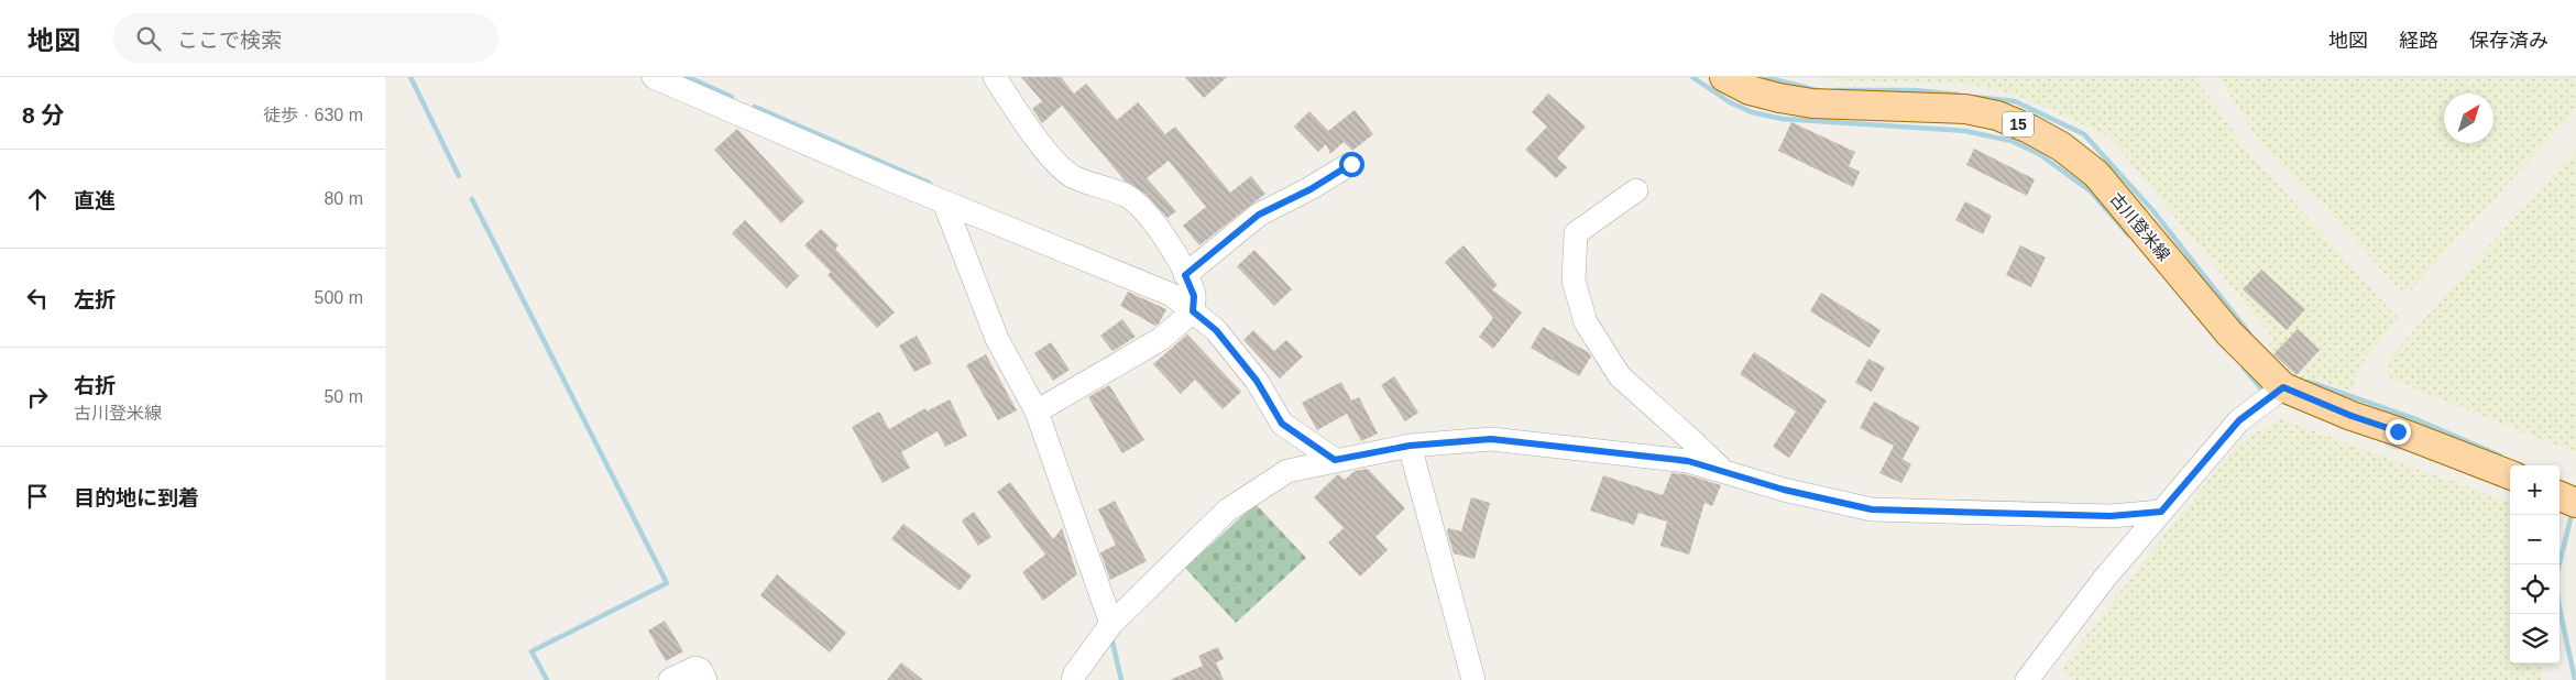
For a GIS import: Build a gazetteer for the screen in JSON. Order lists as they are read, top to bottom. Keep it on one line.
{"streets":{"main road":["15","古川登米線"]},"north":"top right","page":{"header":"地図","search":"ここで検索","nav":["地図","経路","保存済み"],"heading":["8 分","徒歩 · 630 m"],"list":[["直進","80 m"],["左折","500 m"],["右折","古川登米線","50 m"],"目的地に到着"],"map_buttons":["+","−"]}}
